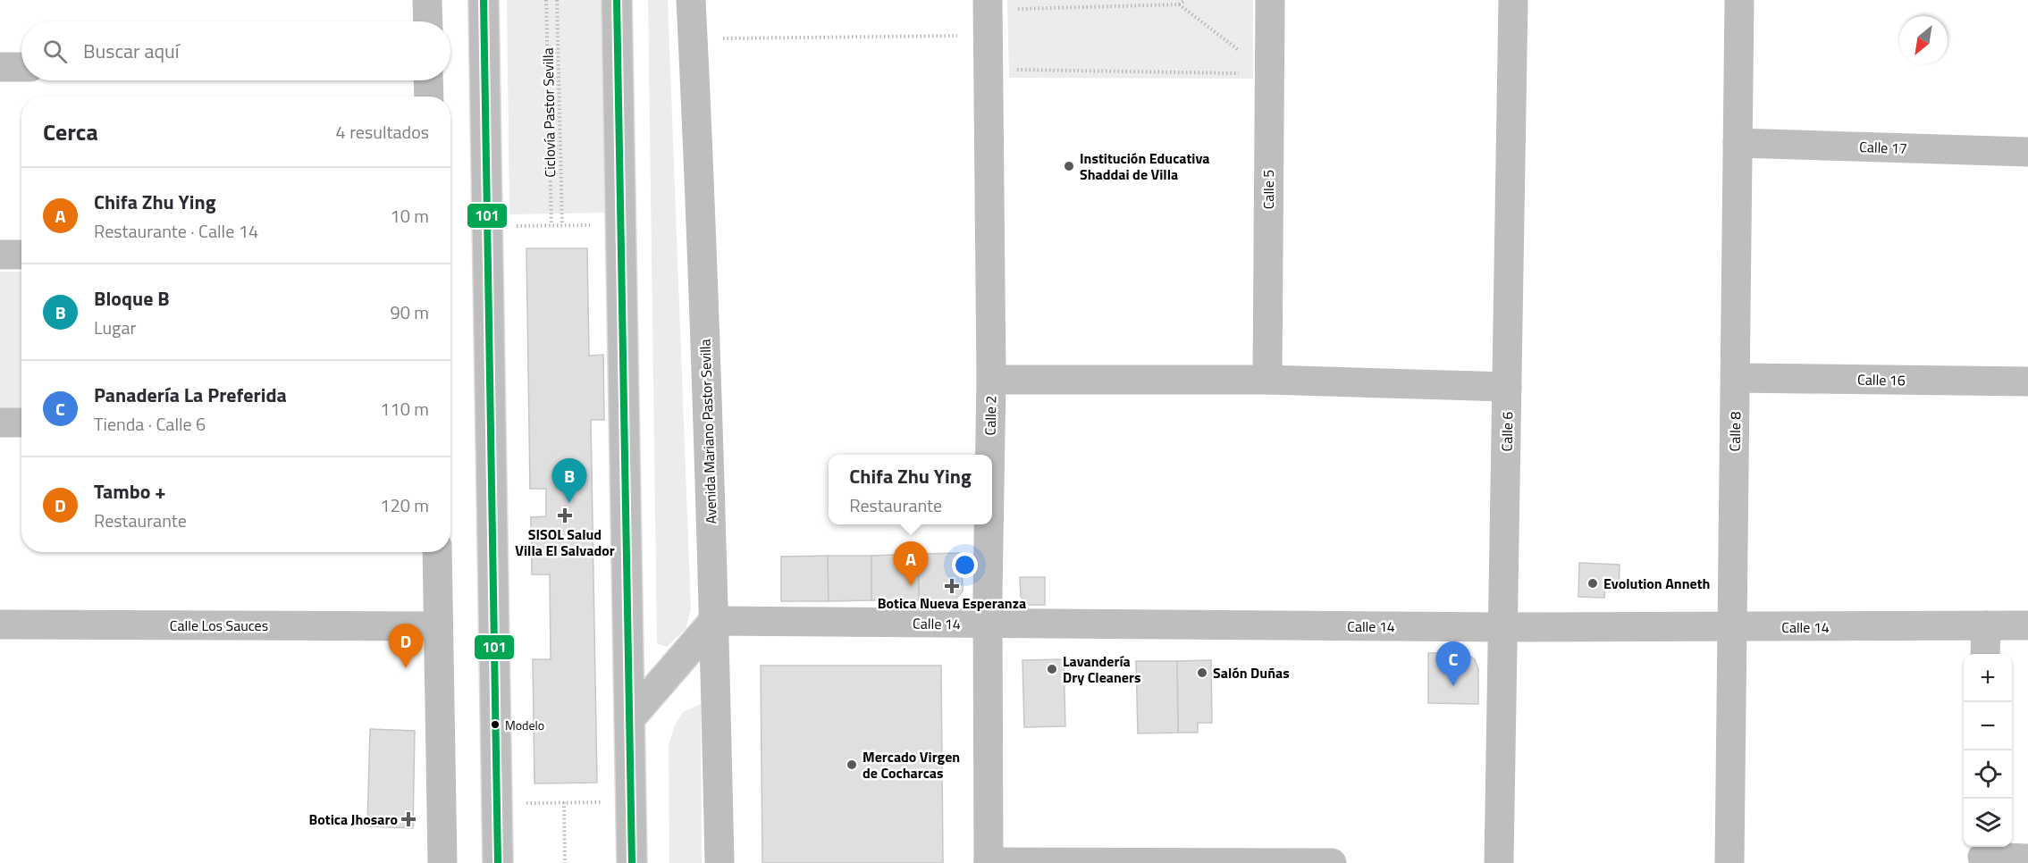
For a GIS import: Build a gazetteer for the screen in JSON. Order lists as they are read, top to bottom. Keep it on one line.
{"streets":{"street":["Calle 17","Calle 5","Calle 16","Calle 2","Avenida Mariano Pastor Sevilla","Calle 6","Calle 8","Calle 14","Calle Los Sauces"],"path":["Ciclovía Pastor Sevilla"]},"crossings":[["Calle 17","Calle 8"],["Calle 16","Calle 8"],["Calle 2","Calle 14"],["Avenida Mariano Pastor Sevilla","Calle 14"],["Calle 6","Calle 14"],["Calle 8","Calle 14"]],"places":{"other":["Institución Educativa Shaddai de Villa","Evolution Anneth","Lavandería Dry Cleaners","Salón Duñas","Modelo","Mercado Virgen de Cocharcas"],"health":["SISOL Salud Villa El Salvador","Botica Nueva Esperanza","Botica Jhosaro"]},"lines":["transit line 101"],"north":"bottom left","page":{"search":"Buscar aquí","heading":["Cerca","4 resultados"],"list":[{"mark":"A","name":"Chifa Zhu Ying","note":"Restaurante · Calle 14","value":"10 m"},{"mark":"B","name":"Bloque B","note":"Lugar","value":"90 m"},{"mark":"C","name":"Panadería La Preferida","note":"Tienda · Calle 6","value":"110 m"},{"mark":"D","name":"Tambo +","note":"Restaurante","value":"120 m"}],"popup":["Chifa Zhu Ying","Restaurante"],"pins":["B","A","D","C"],"map_buttons":["+","−"]}}
